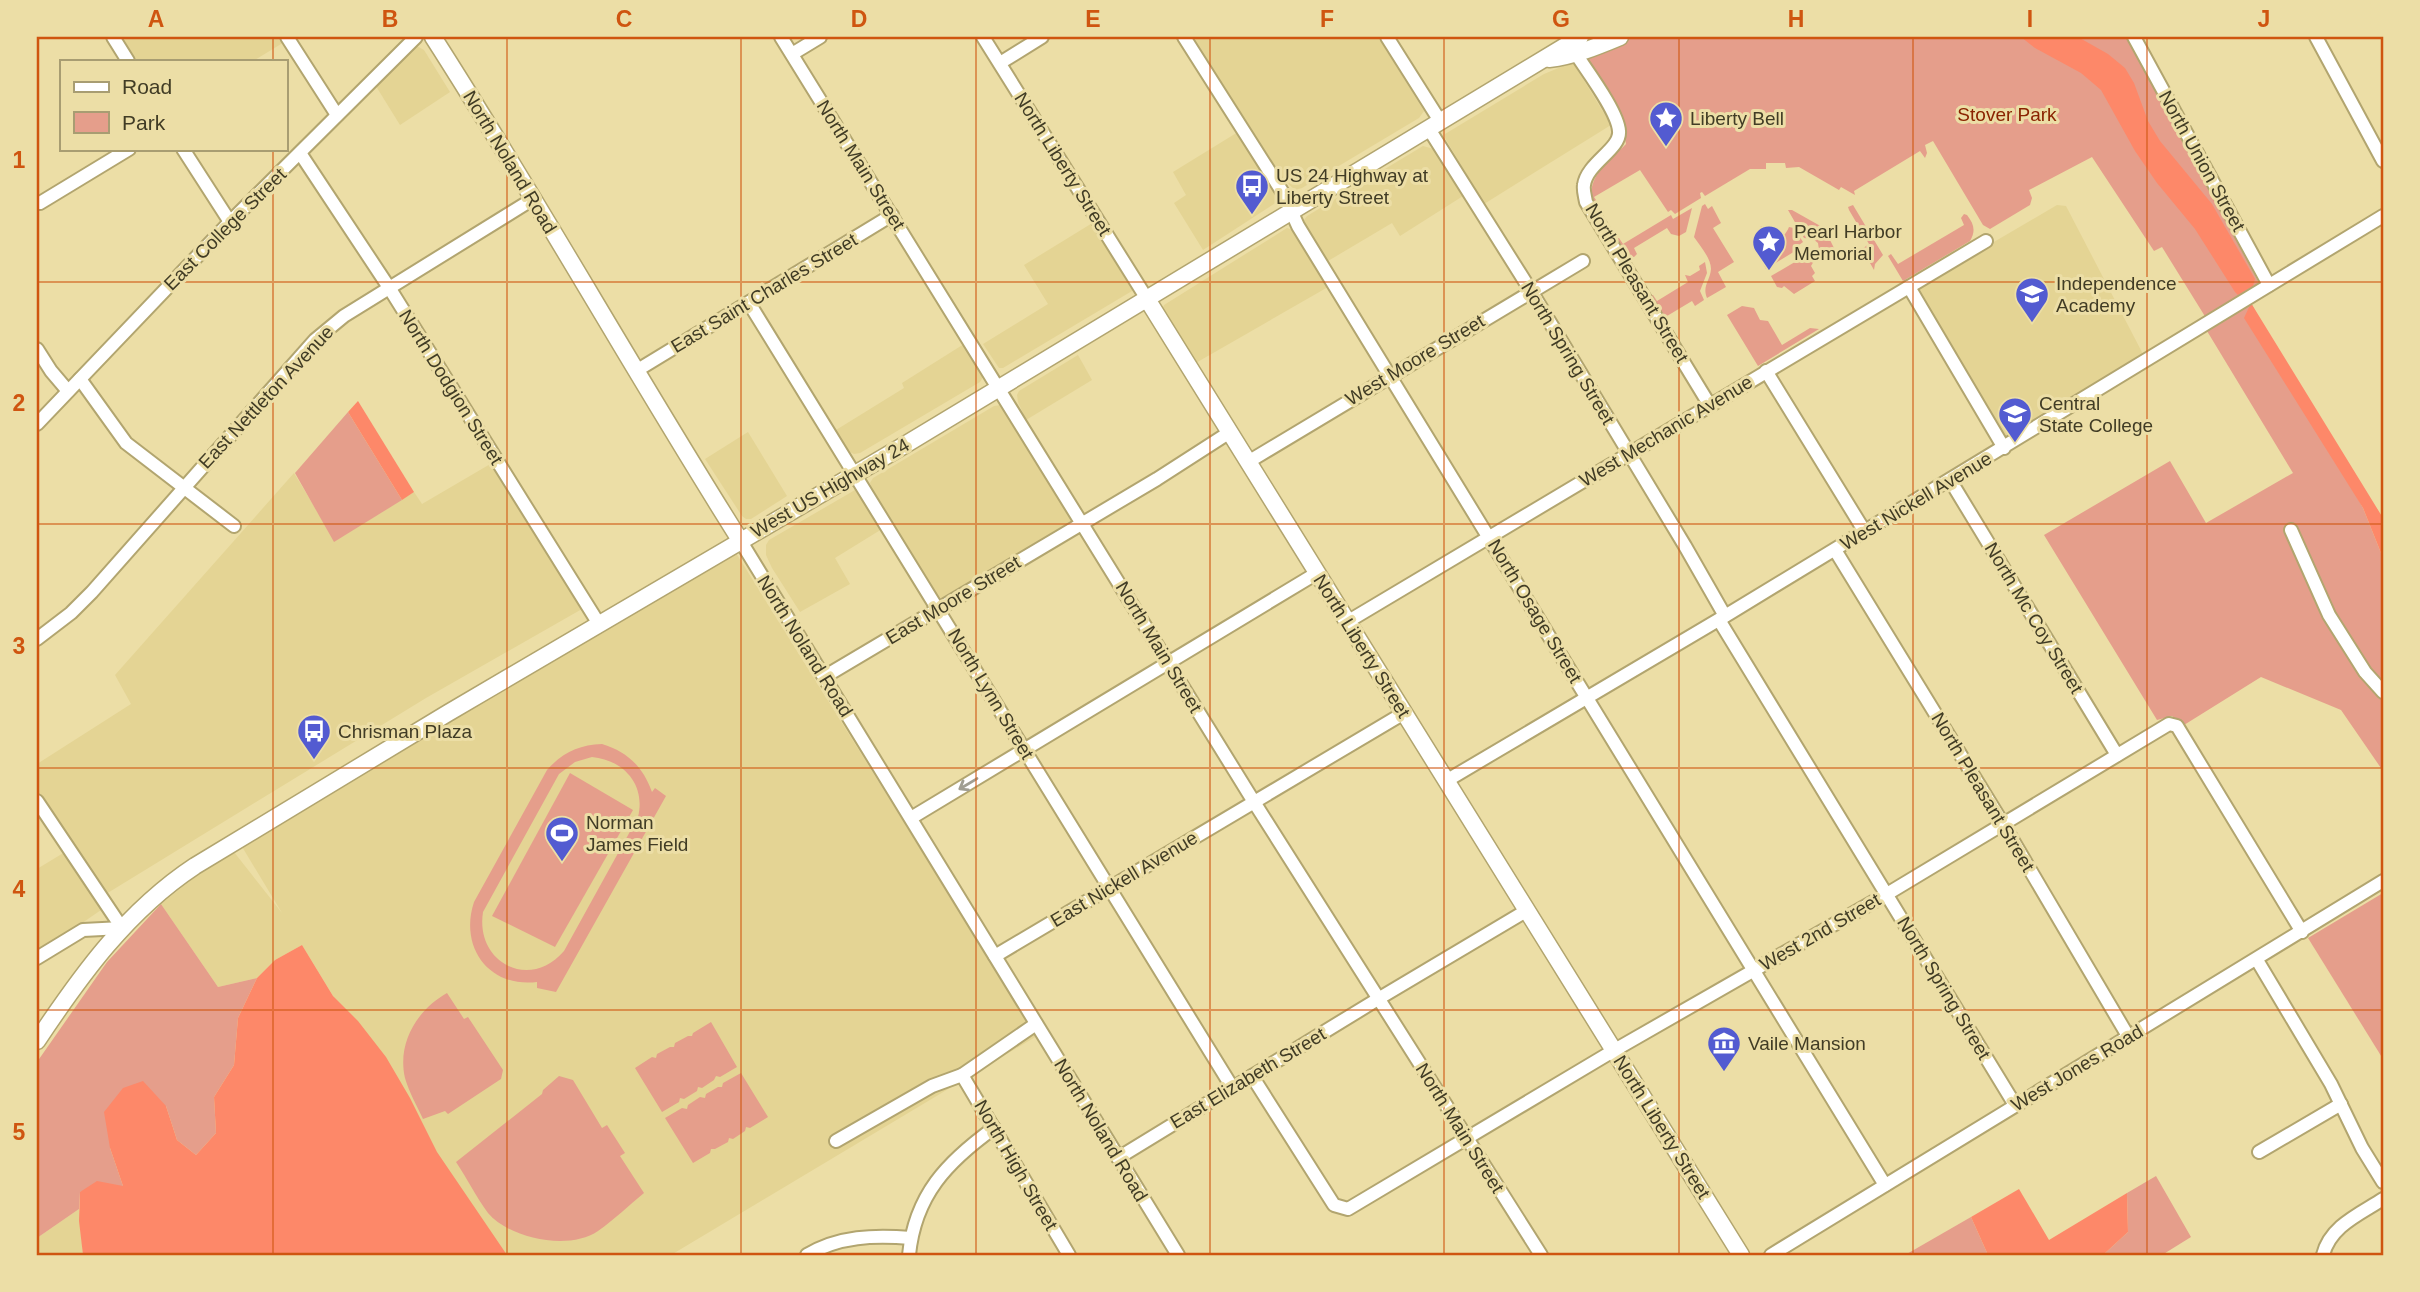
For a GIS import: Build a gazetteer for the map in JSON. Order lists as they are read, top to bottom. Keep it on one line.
{"streets":{"main road":["North Noland Road","North Liberty Street","West US Highway 24"],"street":["North Union Street","North Main Street","East College Street","North Pleasant Street","East Saint Charles Street","North Spring Street","West Moore Street","North Dodgion Street","East Nettleton Avenue","West Mechanic Avenue","West Nickell Avenue","East Moore Street","North Osage Street","North Mc Coy Street","North Lynn Street","East Nickell Avenue","West 2nd Street","West Jones Road","East Elizabeth Street","North High Street"]},"crossings":[["North Union Street","West Nickell Avenue"],["North Noland Road","East Saint Charles Street"],["North Noland Road","East Nettleton Avenue"],["North Noland Road","West US Highway 24"],["North Noland Road","East Moore Street"],["North Noland Road","East Nickell Avenue"],["North Noland Road","East Elizabeth Street"],["North Liberty Street","West Moore Street"],["North Liberty Street","West Mechanic Avenue"],["North Liberty Street","West US Highway 24"],["North Liberty Street","West Nickell Avenue"],["North Liberty Street","West 2nd Street"],["North Liberty Street","East Elizabeth Street"],["North Main Street","East Saint Charles Street"],["North Main Street","West US Highway 24"],["North Main Street","East Moore Street"],["North Main Street","East Nickell Avenue"],["North Main Street","West 2nd Street"],["North Main Street","East Elizabeth Street"],["East College Street","North Dodgion Street"],["North Pleasant Street","West Mechanic Avenue"],["North Pleasant Street","West Nickell Avenue"],["North Pleasant Street","West 2nd Street"],["North Pleasant Street","West Jones Road"],["East Saint Charles Street","North Lynn Street"],["North Spring Street","West Moore Street"],["North Spring Street","West Mechanic Avenue"],["North Spring Street","West US Highway 24"],["North Spring Street","West Nickell Avenue"],["North Spring Street","West 2nd Street"],["North Spring Street","West Jones Road"],["West Moore Street","North Osage Street"],["North Dodgion Street","East Nettleton Avenue"],["North Dodgion Street","West US Highway 24"],["West Mechanic Avenue","North Osage Street"],["West US Highway 24","North Osage Street"],["West US Highway 24","North Lynn Street"],["West Nickell Avenue","North Osage Street"],["West Nickell Avenue","North Mc Coy Street"],["East Moore Street","North Lynn Street"],["North Osage Street","West 2nd Street"],["North Osage Street","West Jones Road"],["North Mc Coy Street","West 2nd Street"],["North Lynn Street","East Nickell Avenue"],["North Lynn Street","East Elizabeth Street"],["West 2nd Street","West Jones Road"],["West 2nd Street","East Elizabeth Street"]],"parks":["Stover Park"],"places":{"place":["Liberty Bell","Pearl Harbor Memorial"],"bus stop":["US 24 Highway at Liberty Street","Chrisman Plaza"],"school or university":["Independence Academy","Central State College"],"sports":["Norman James Field"],"museum":["Vaile Mansion"]},"legend":["Road","Park"],"grid":{"columns":["A","B","C","D","E","F","G","H","I","J"],"rows":["1","2","3","4","5"]}}
